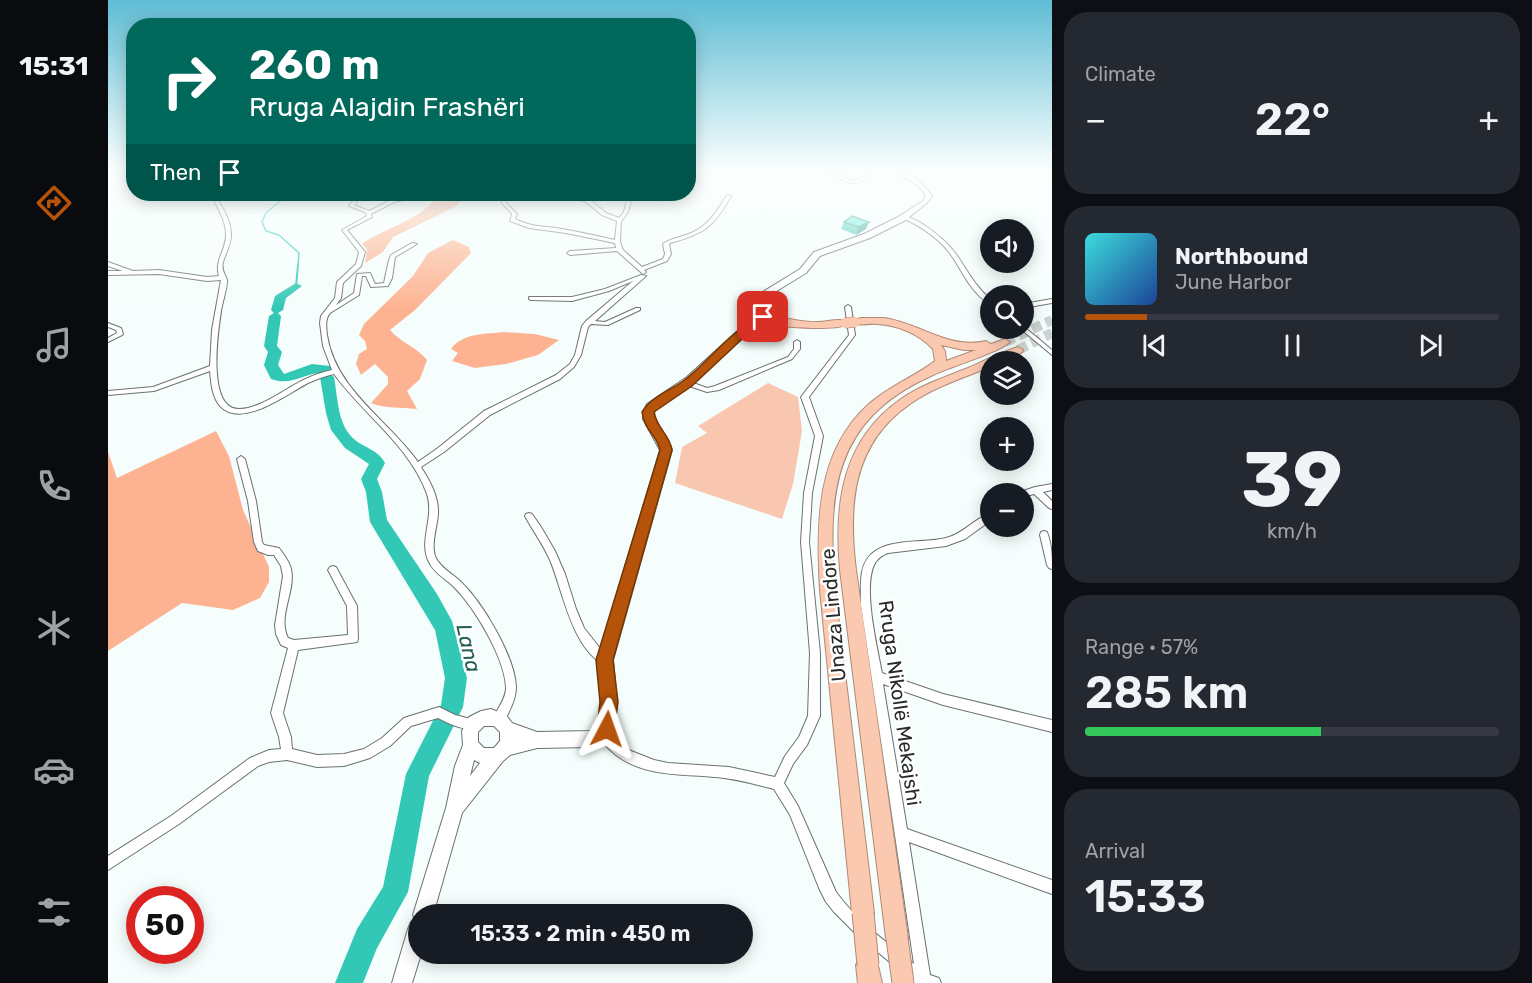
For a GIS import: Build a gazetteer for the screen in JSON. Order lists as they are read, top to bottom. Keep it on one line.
{"streets":{"highway":["Unaza Lindore"],"street":["Rruga Nikollë Mekajshi"]},"crossings":[["Unaza Lindore","Rruga Nikollë Mekajshi"]],"water":["Lana"],"page":{"tabs":"15:31","tile":["Climate",["39","km/h"],["Range · 57%","285 km"],["Arrival","15:33"]],"turn":["260 m","Rruga Alajdin Frashëri"],"heat":["−","22°","+"],"then":"Then","map_buttons":["+","−"],"song":["Northbound","June Harbor"],"limit":"50","trip":"15:33 · 2 min · 450 m"}}
